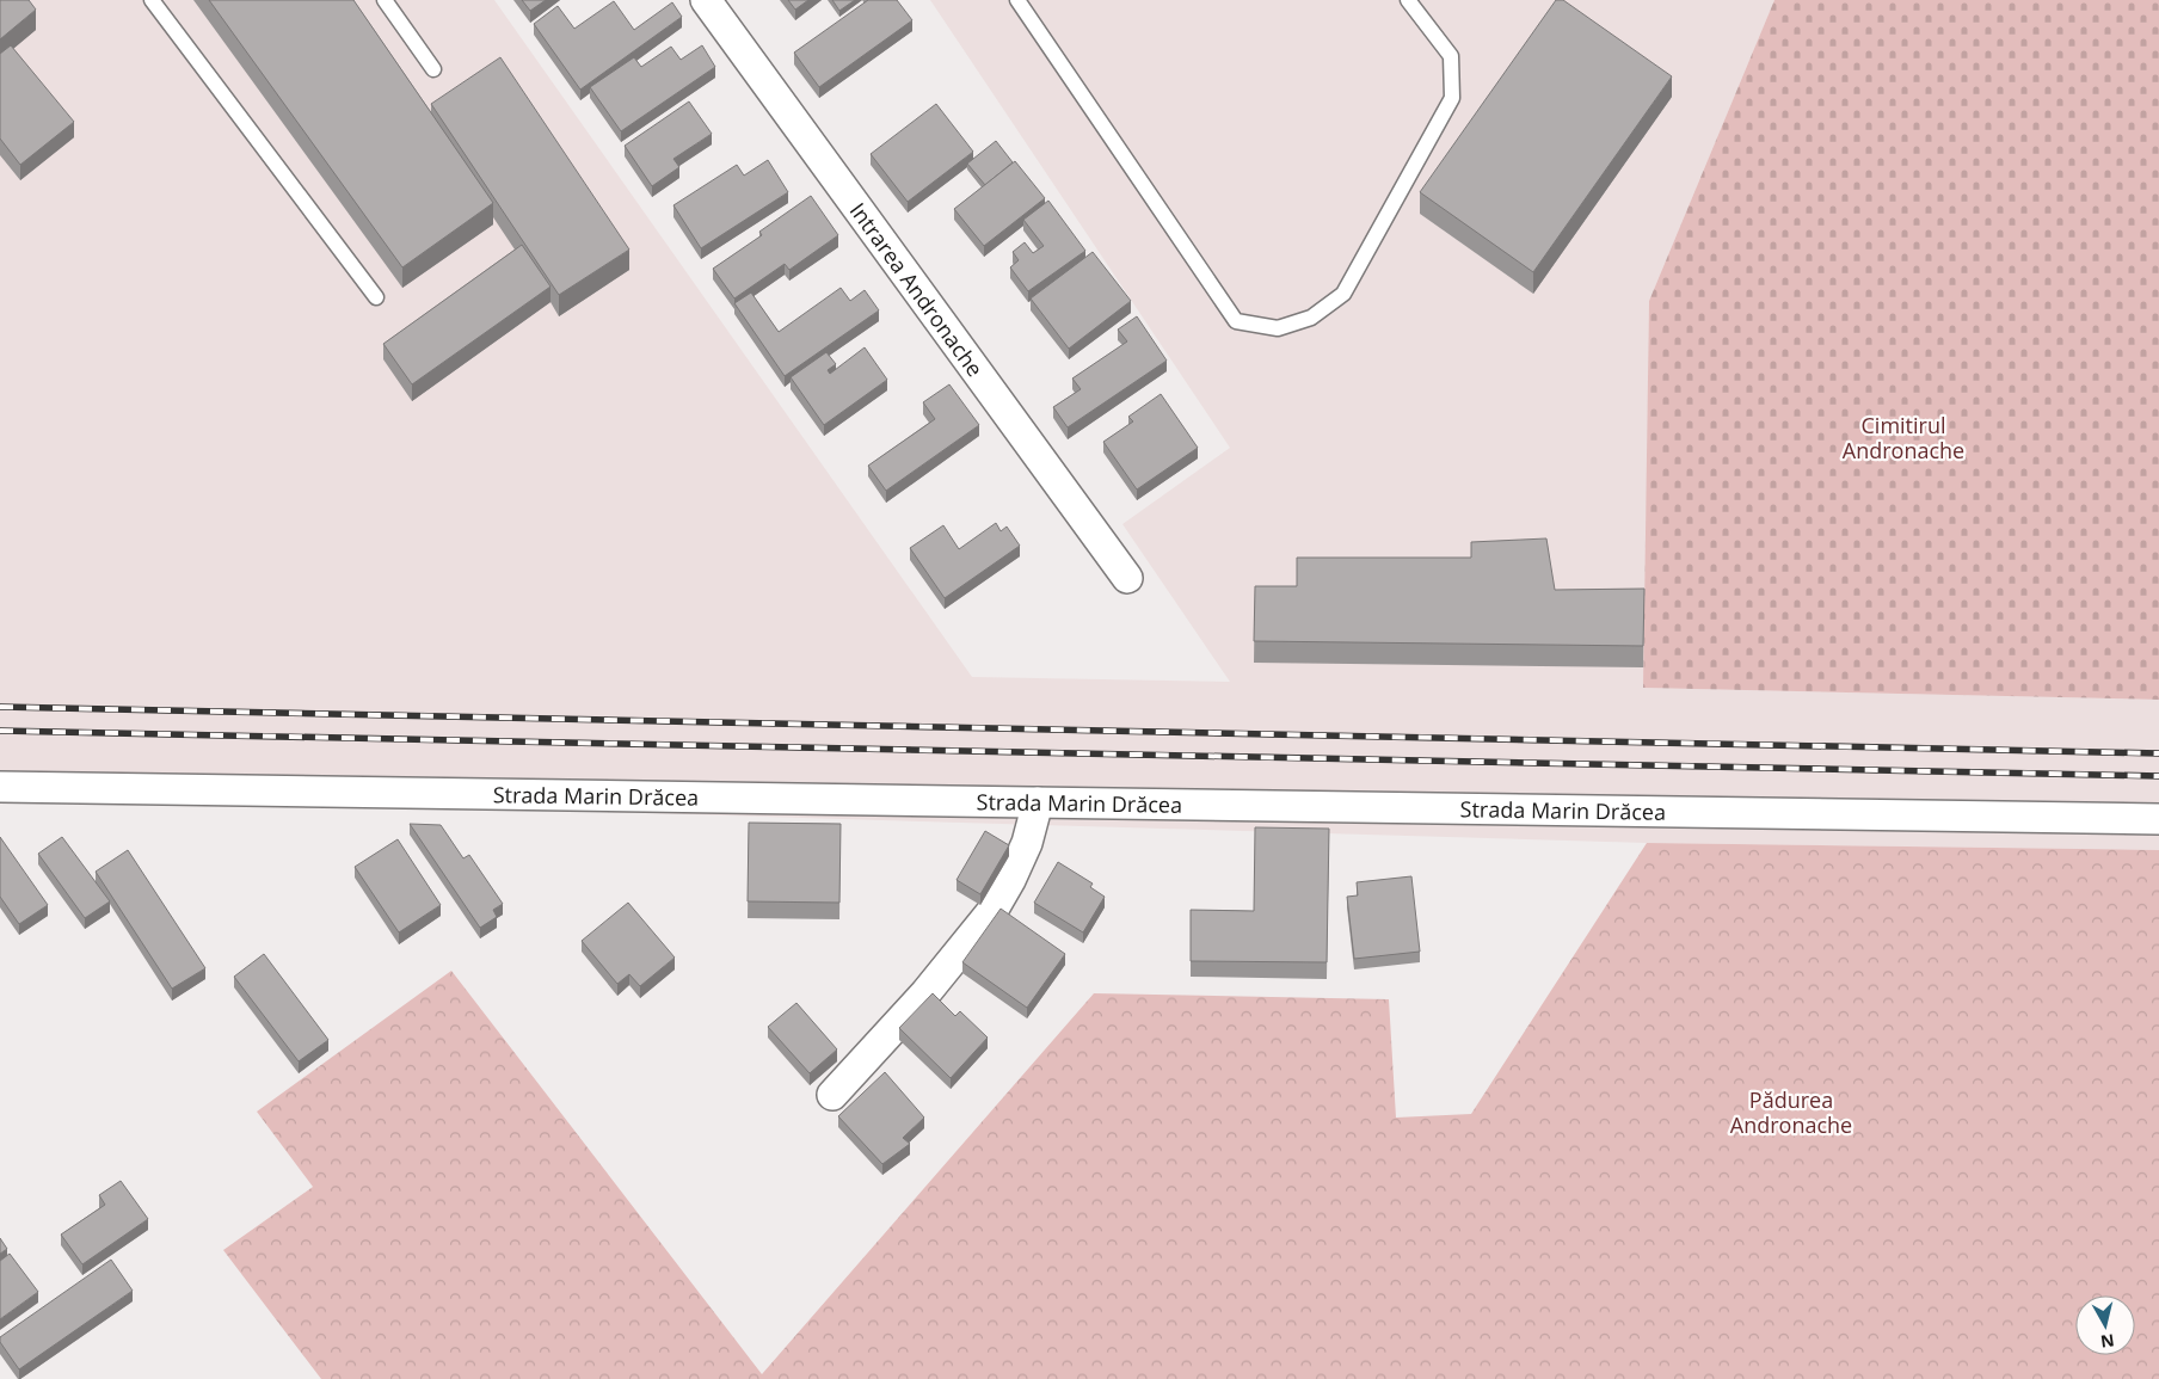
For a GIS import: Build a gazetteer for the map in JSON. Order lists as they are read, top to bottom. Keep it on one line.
{"streets":{"street":["Intrarea Andronache","Strada Marin Drăcea"]},"parks":["Cimitirul Andronache","Pădurea Andronache"],"north":"bottom"}
